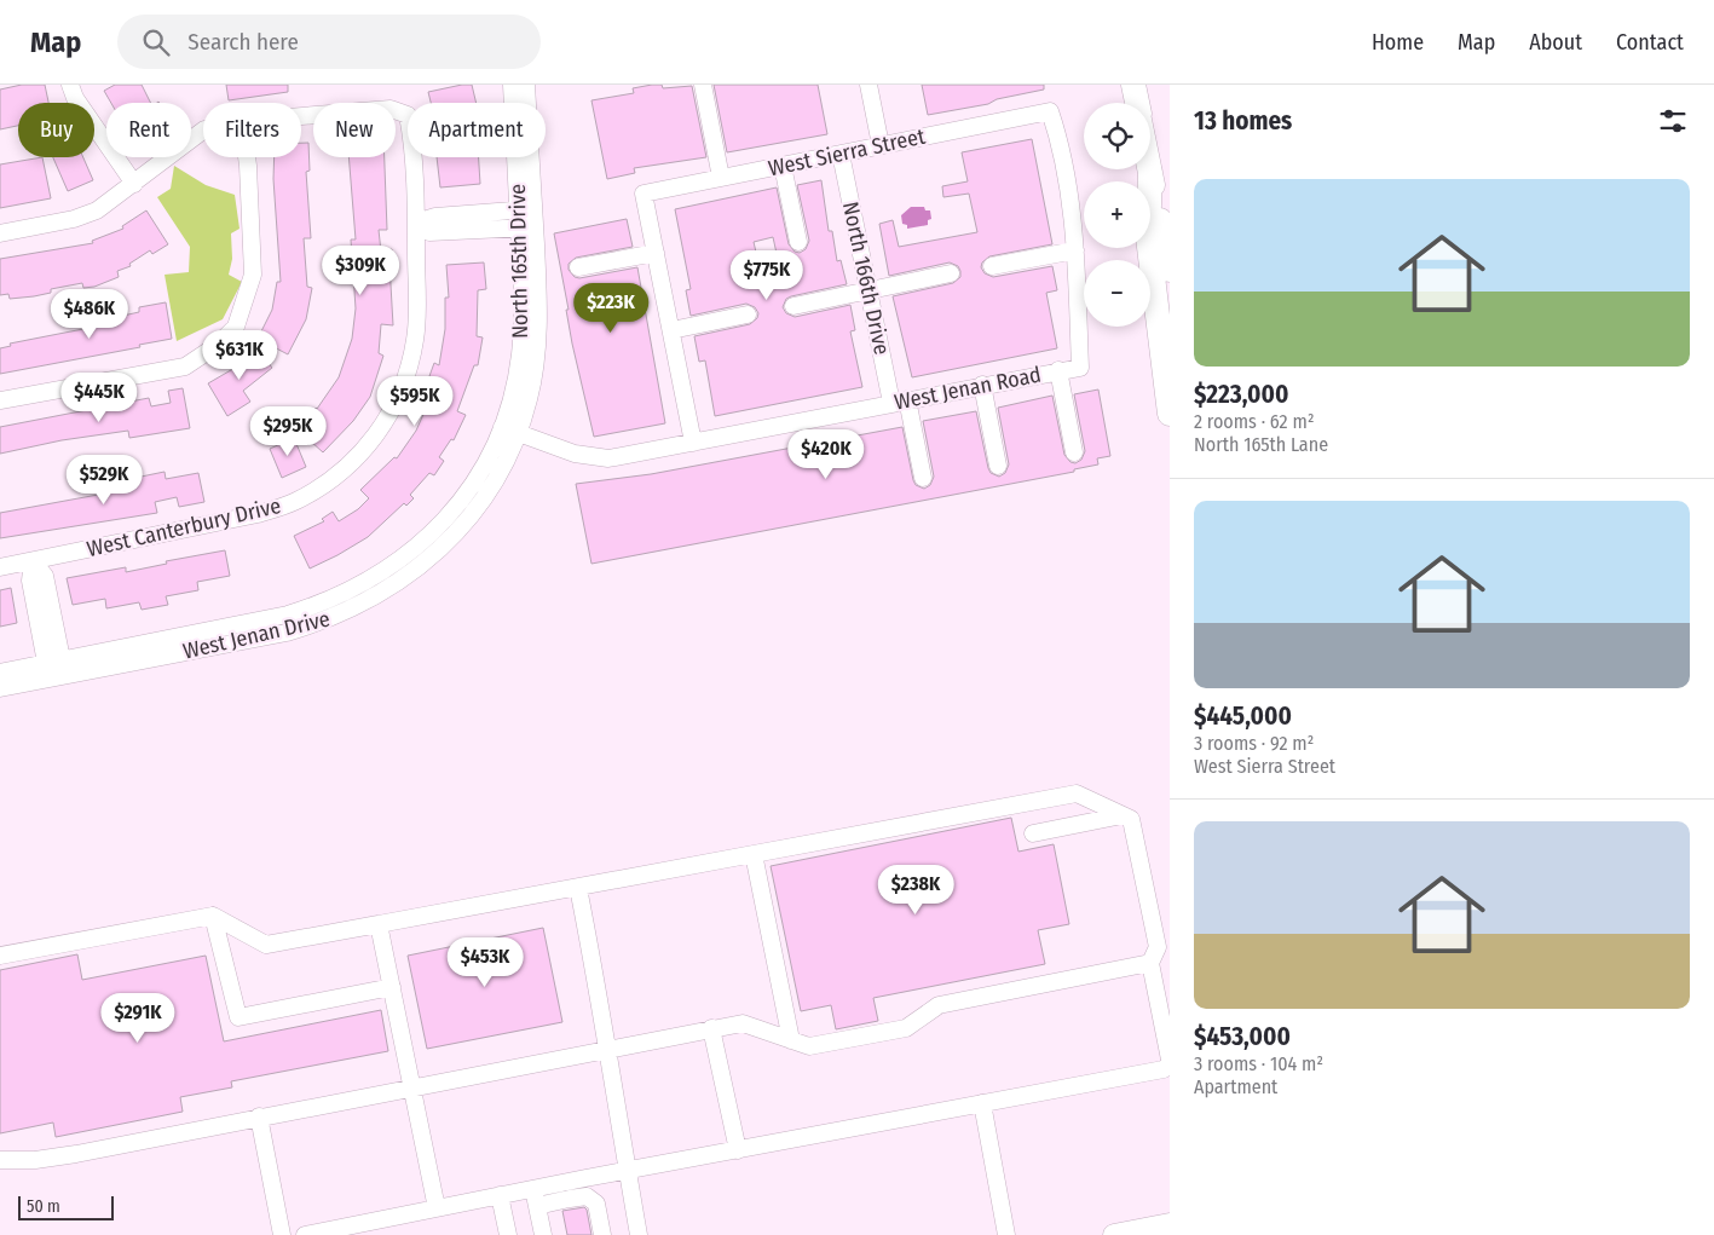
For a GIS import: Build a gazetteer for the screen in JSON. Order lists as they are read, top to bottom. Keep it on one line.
{"streets":{"street":["West Sierra Street","North 165th Drive","North 166th Drive","West Jenan Road","West Canterbury Drive","West Jenan Drive"]},"crossings":[["West Sierra Street","North 166th Drive"],["West Sierra Street","West Jenan Road"],["North 165th Drive","West Jenan Road"],["North 165th Drive","West Jenan Drive"],["North 166th Drive","West Jenan Road"]],"scale_bar":"50 m","page":{"header":"Map","search":"Search here","nav":["Home","Map","About","Contact"],"heading":"13 homes","map_buttons":["+","−"],"chip":["Buy","Rent","Filters","New","Apartment"],"list":[{"name":"$223,000","note":"2 rooms · 62 m² · North 165th Lane"},{"name":"$445,000","note":"3 rooms · 92 m² · West Sierra Street"},{"name":"$453,000","note":"3 rooms · 104 m² · Apartment"}],"price":["$309K","$775K","$223K","$486K","$631K","$445K","$595K","$295K","$420K","$529K","$238K","$453K","$291K"],"scale":"50 m"}}
